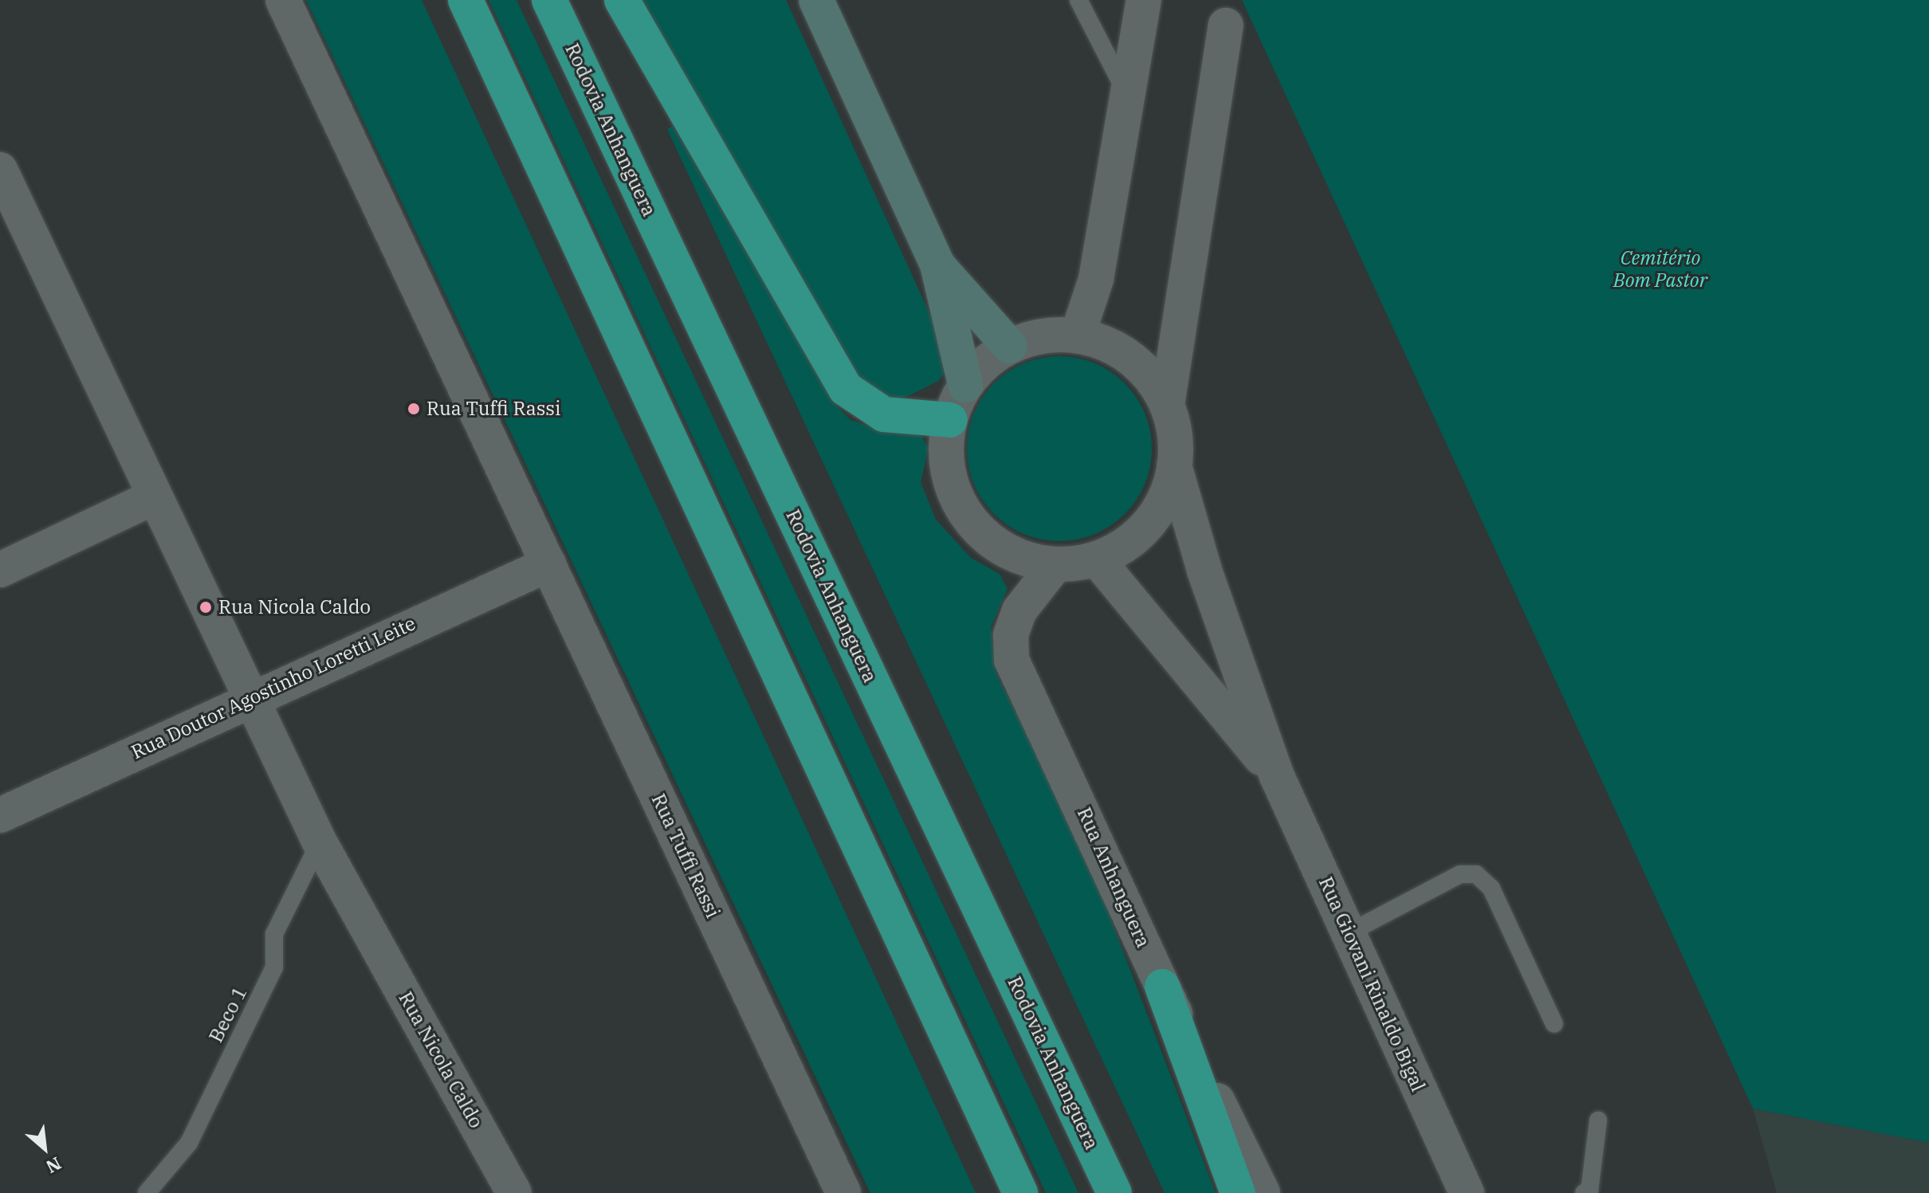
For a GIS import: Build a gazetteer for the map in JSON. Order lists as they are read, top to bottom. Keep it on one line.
{"streets":{"highway":["Rodovia Anhanguera"],"street":["Rua Doutor Agostinho Loretti Leite","Rua Tuffi Rassi","Rua Anhanguera","Rua Giovani Rinaldo Bigal","Rua Nicola Caldo"],"lane":["Beco 1"]},"crossings":[["Rua Doutor Agostinho Loretti Leite","Rua Tuffi Rassi"],["Rua Doutor Agostinho Loretti Leite","Rua Nicola Caldo"],["Beco 1","Rua Nicola Caldo"]],"parks":["Cemitério Bom Pastor"],"places":["Rua Tuffi Rassi","Rua Nicola Caldo"],"north":"bottom right"}
